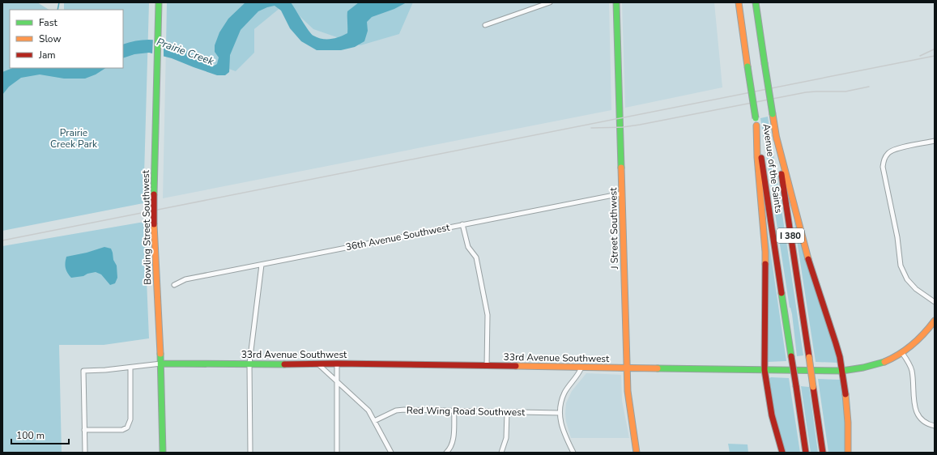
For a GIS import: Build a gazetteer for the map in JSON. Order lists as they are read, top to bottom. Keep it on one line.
{"streets":{"main road":["Avenue of the Saints","Bowling Street Southwest","J Street Southwest","I 380","33rd Avenue Southwest"],"street":["36th Avenue Southwest","Red Wing Road Southwest"]},"crossings":[["Bowling Street Southwest","33rd Avenue Southwest"],["J Street Southwest","36th Avenue Southwest"],["J Street Southwest","33rd Avenue Southwest"]],"water":["Prairie Creek"],"parks":["Prairie Creek Park"],"legend":["Fast","Slow","Jam"],"scale_bar":"100 m"}
